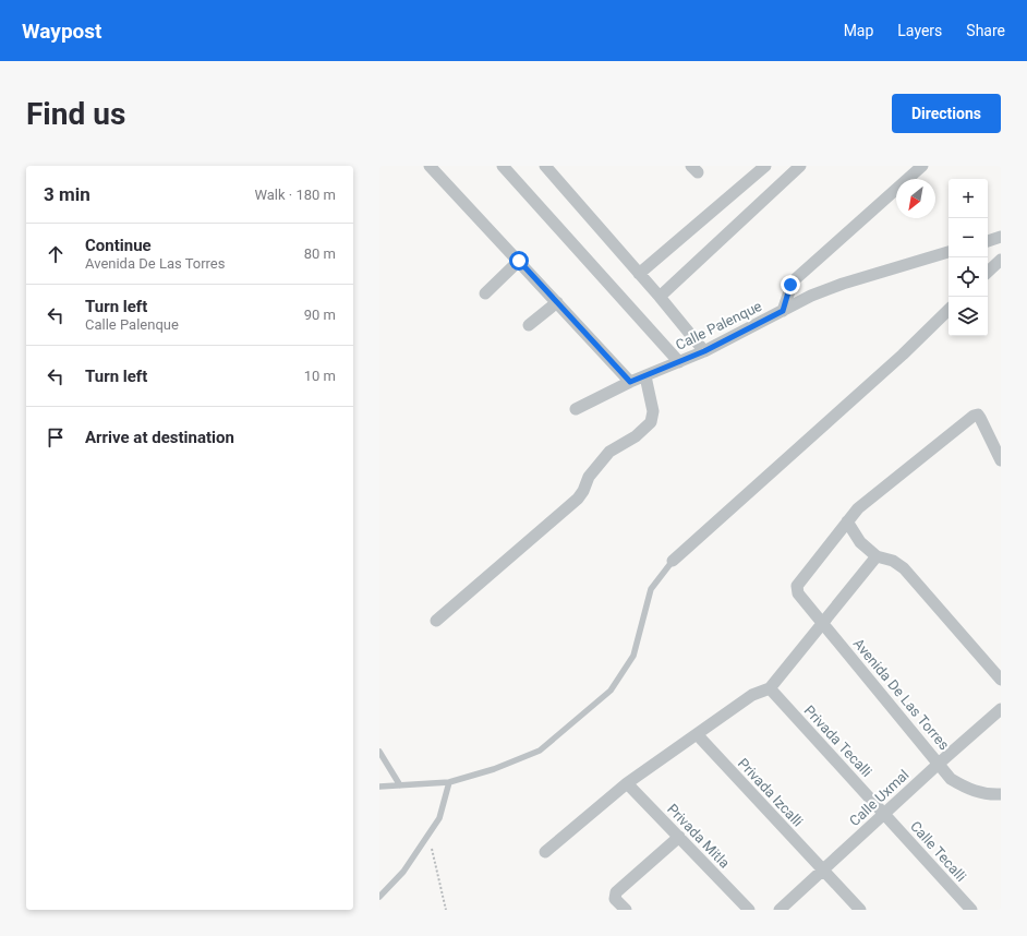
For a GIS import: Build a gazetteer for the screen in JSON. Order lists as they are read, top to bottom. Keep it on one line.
{"streets":{"street":["Calle Palenque","Avenida De Las Torres","Privada Tecalli","Privada Izcalli","Calle Uxmal","Privada Mitla","Calle Tecalli"]},"crossings":[["Avenida De Las Torres","Calle Uxmal"],["Privada Tecalli","Calle Uxmal"],["Privada Tecalli","Calle Tecalli"],["Privada Izcalli","Calle Uxmal"],["Calle Uxmal","Calle Tecalli"]],"north":"bottom left","page":{"header":"Waypost","nav":["Map","Layers","Share"],"buttons":"Directions","title":"Find us","heading":["3 min","Walk · 180 m"],"map_buttons":["+","−"],"list":[["Continue","Avenida De Las Torres","80 m"],["Turn left","Calle Palenque","90 m"],["Turn left","10 m"],"Arrive at destination"]}}
